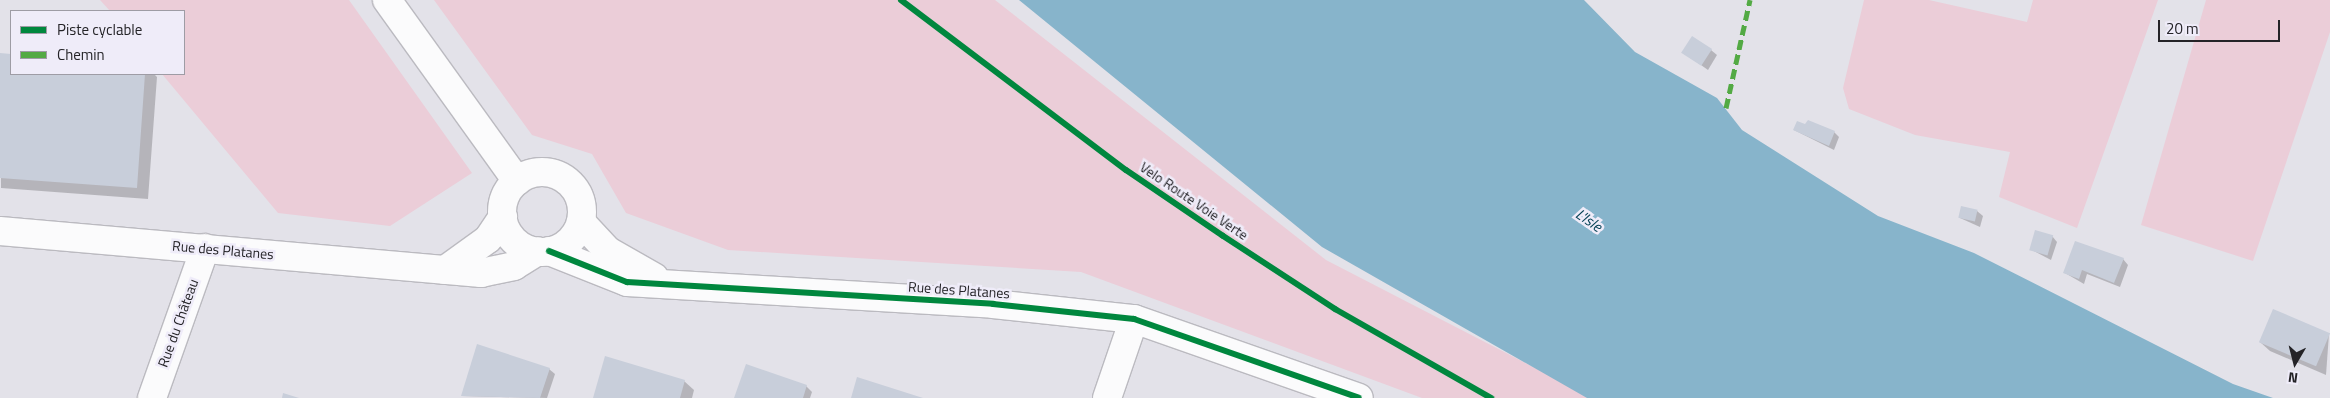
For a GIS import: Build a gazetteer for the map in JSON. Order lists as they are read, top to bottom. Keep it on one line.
{"streets":{"street":["Rue des Platanes","Rue du Château"],"cycle path":["Velo Route Voie Verte"]},"crossings":[["Rue des Platanes","Rue du Château"]],"water":["L'Isle"],"legend":["Piste cyclable","Chemin"],"scale_bar":"20 m","north":"bottom"}
